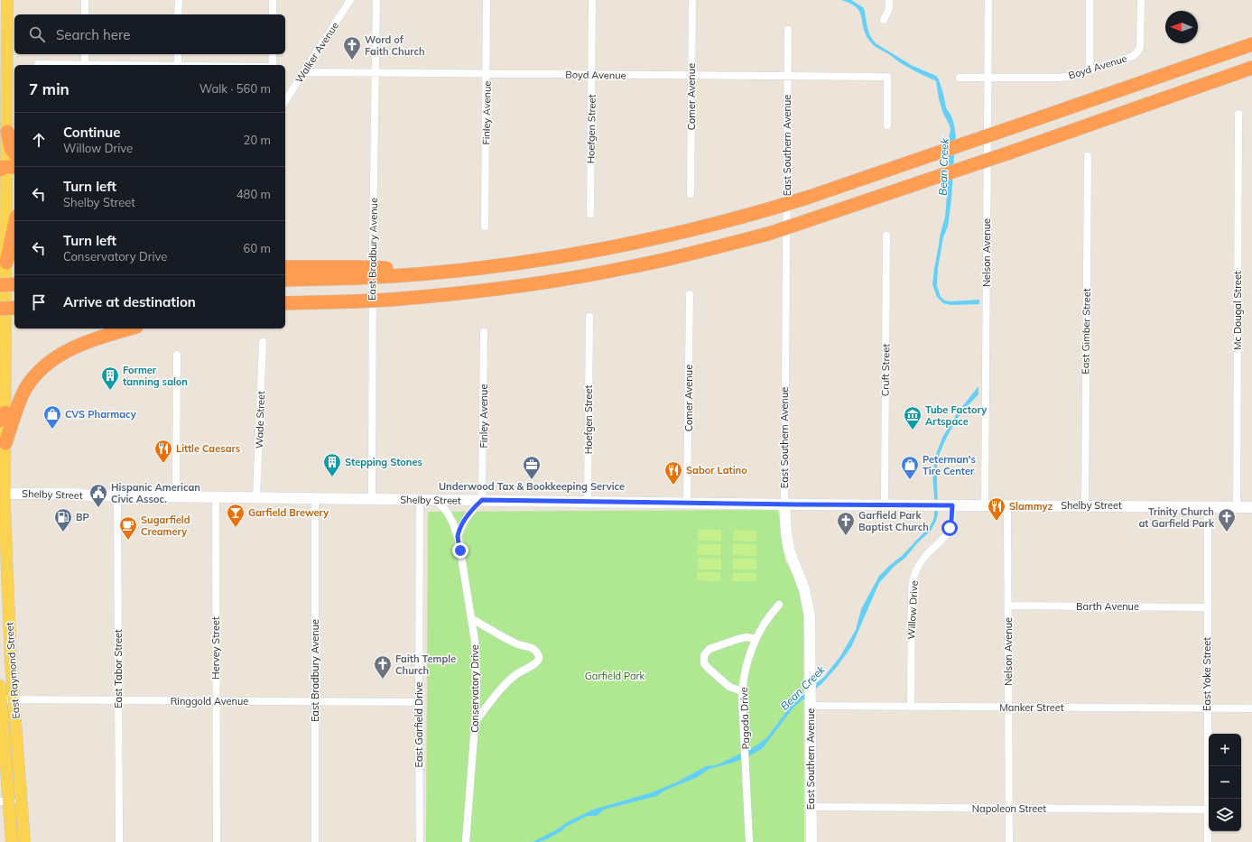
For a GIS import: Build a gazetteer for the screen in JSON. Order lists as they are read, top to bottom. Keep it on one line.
{"streets":{"main road":["East Southern Avenue","Shelby Street","East Raymond Street"],"street":["Walker Avenue","Boyd Avenue","Comer Avenue","Finley Avenue","Hoefgen Street","East Bradbury Avenue","Nelson Avenue","Mc Dougal Street","East Gimber Street","Cruft Street","Wade Street","Barth Avenue","Willow Drive","Hervey Street","East Tabor Street","East Yoke Street","Conservatory Drive","Ringgold Avenue","Manker Street","Pagoda Drive","East Garfield Drive","Napoleon Street"]},"crossings":[["Walker Avenue","Boyd Avenue"],["Boyd Avenue","Comer Avenue"],["Boyd Avenue","Finley Avenue"],["Boyd Avenue","Hoefgen Street"],["Boyd Avenue","East Southern Avenue"],["Boyd Avenue","East Bradbury Avenue"],["Boyd Avenue","Nelson Avenue"],["Comer Avenue","Shelby Street"],["Finley Avenue","Shelby Street"],["Hoefgen Street","Shelby Street"],["East Southern Avenue","Shelby Street"],["East Southern Avenue","Manker Street"],["East Southern Avenue","Napoleon Street"],["East Bradbury Avenue","Shelby Street"],["East Bradbury Avenue","Ringgold Avenue"],["Nelson Avenue","Shelby Street"],["Nelson Avenue","Barth Avenue"],["Nelson Avenue","Manker Street"],["Nelson Avenue","Napoleon Street"],["Mc Dougal Street","Shelby Street"],["East Gimber Street","Shelby Street"],["Cruft Street","Shelby Street"],["Wade Street","Shelby Street"],["Shelby Street","Willow Drive"],["Shelby Street","Hervey Street"],["Shelby Street","East Tabor Street"],["Shelby Street","East Raymond Street"],["Shelby Street","East Yoke Street"],["Shelby Street","Conservatory Drive"],["Shelby Street","East Garfield Drive"],["Barth Avenue","East Yoke Street"],["Willow Drive","Manker Street"],["Hervey Street","Ringgold Avenue"],["East Tabor Street","Ringgold Avenue"],["East Raymond Street","Ringgold Avenue"],["East Yoke Street","Manker Street"],["East Yoke Street","Napoleon Street"],["Ringgold Avenue","East Garfield Drive"]],"water":["Bean Creek"],"parks":["Garfield Park"],"places":{"church":["Word of Faith Church","Trinity Church at Garfield Park","Garfield Park Baptist Church","Faith Temple Church"],"building":["Former tanning salon","Stepping Stones"],"shop":["CVS Pharmacy","Peterman's Tire Center"],"museum":["Tube Factory Artspace"],"restaurant":["Little Caesars","Sabor Latino","Slammyz"],"office":["Underwood Tax & Bookkeeping Service"],"public building":["Hispanic American Civic Assoc."],"bar":["Garfield Brewery"],"fuel station":["BP"],"cafe":["Sugarfield Creamery"]},"north":"left","page":{"search":"Search here","heading":["7 min","Walk · 560 m"],"list":[["Continue","Willow Drive","20 m"],["Turn left","Shelby Street","480 m"],["Turn left","Conservatory Drive","60 m"],"Arrive at destination"],"map_buttons":["+","−"]}}
